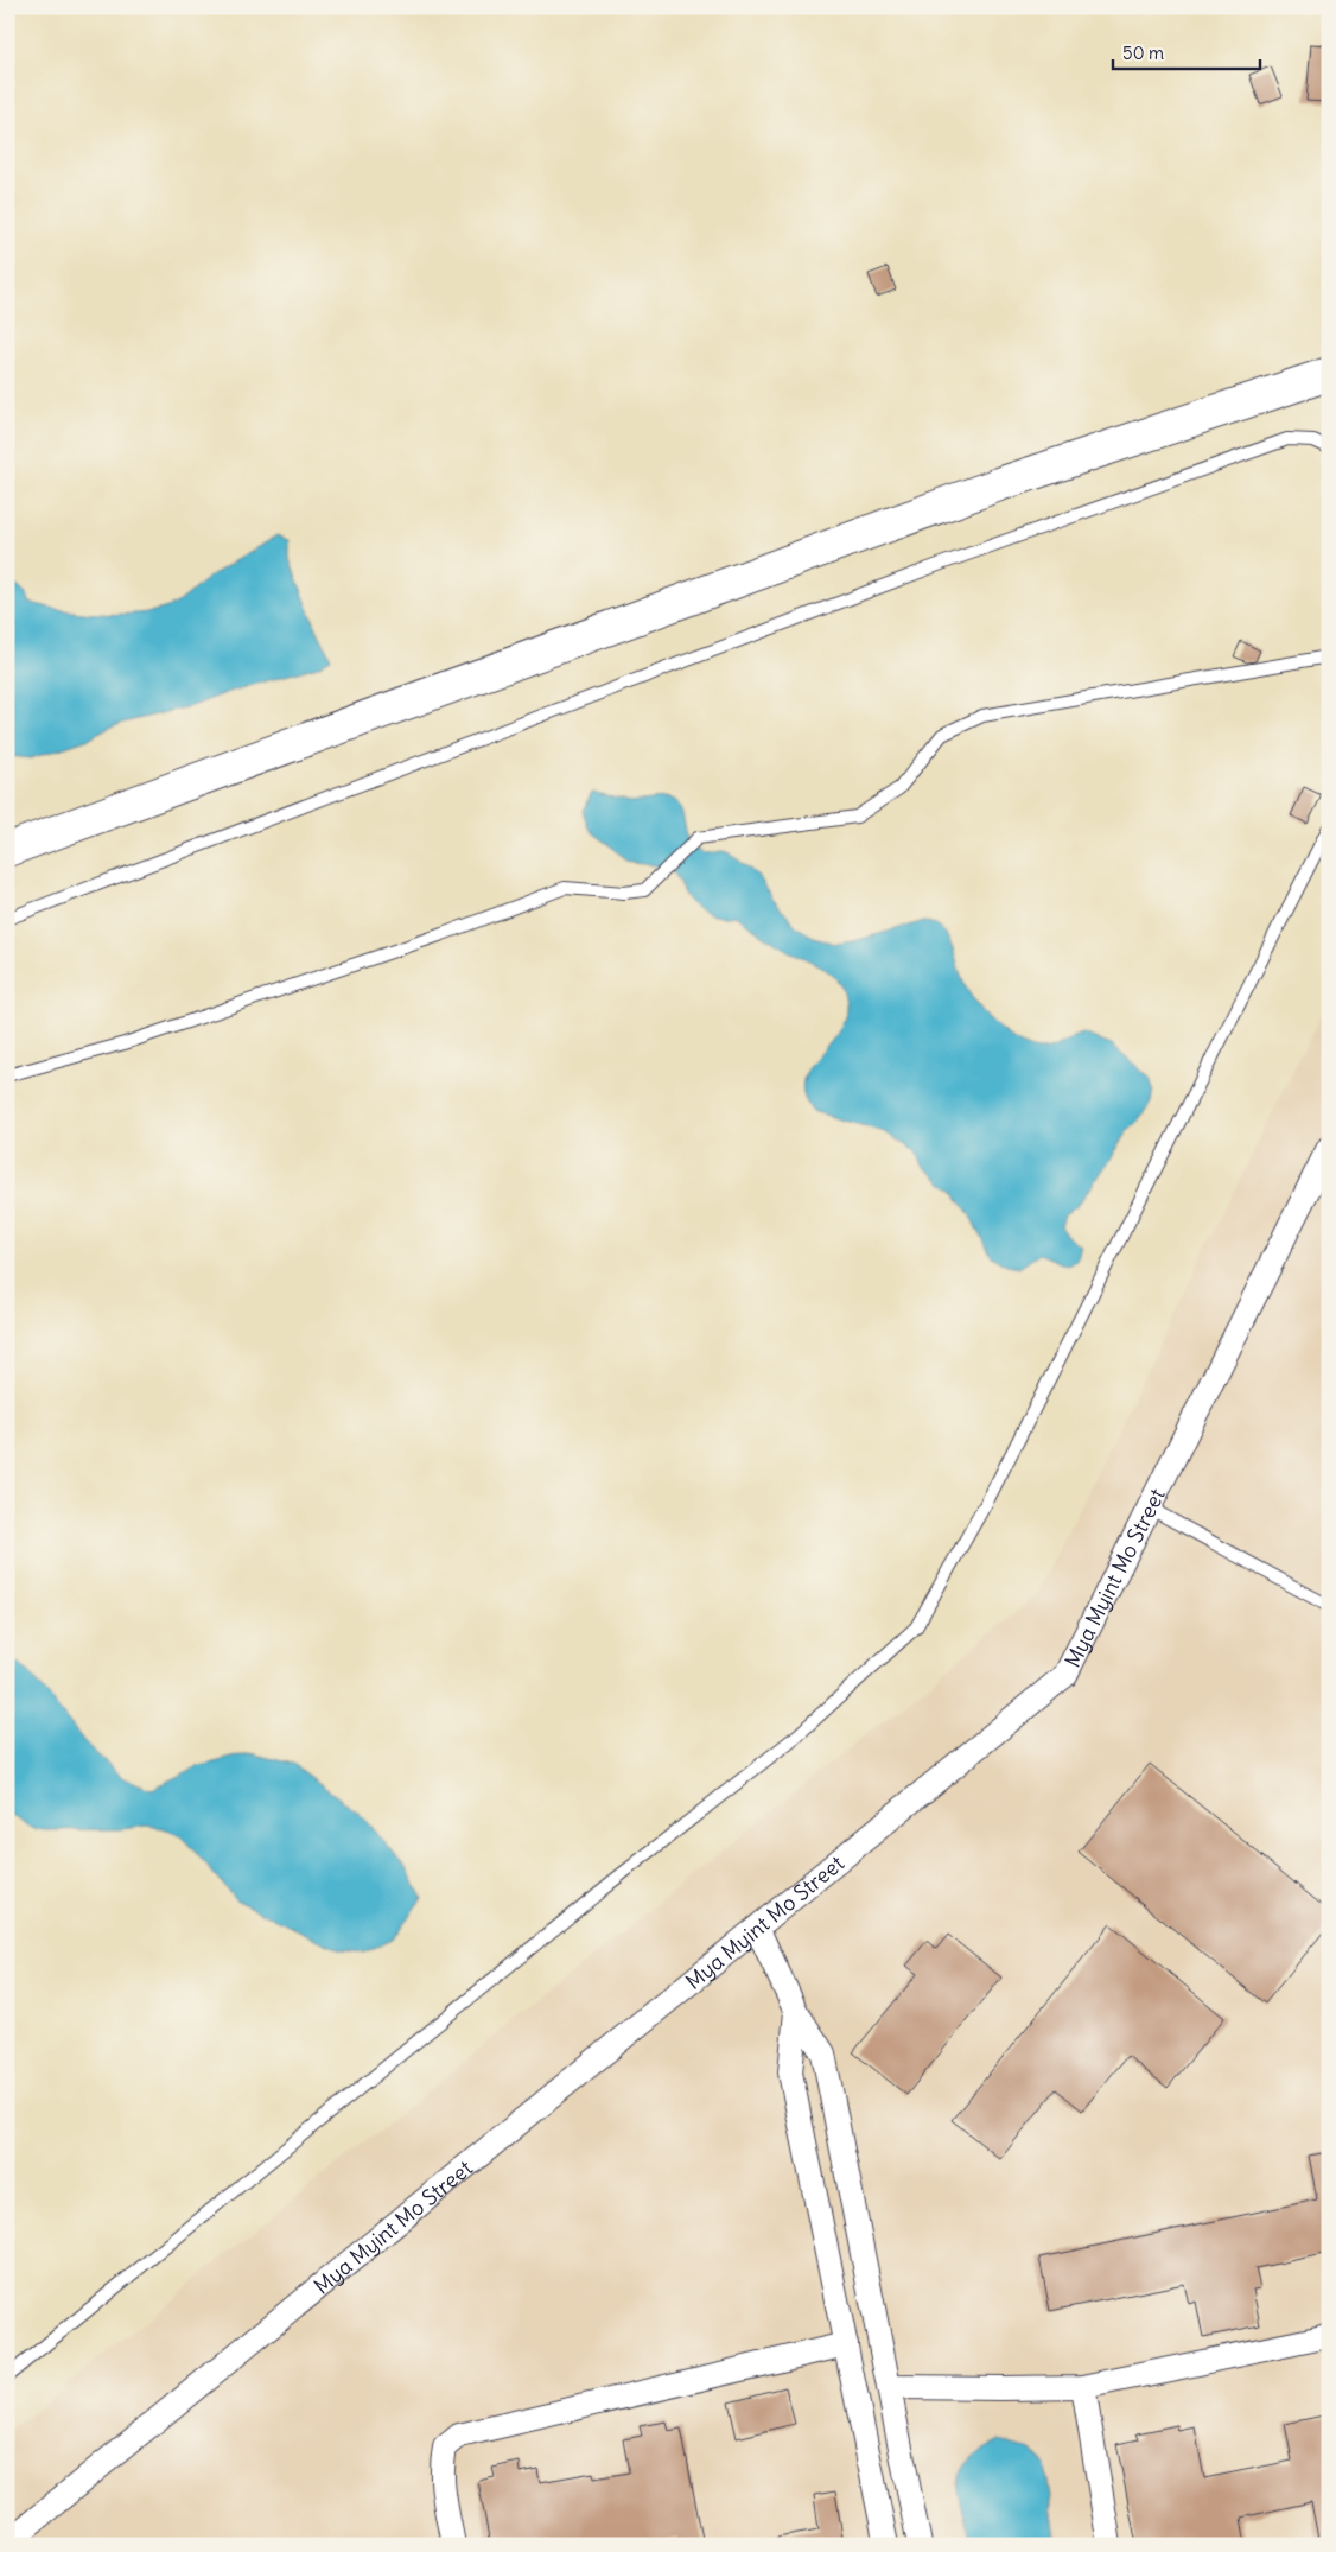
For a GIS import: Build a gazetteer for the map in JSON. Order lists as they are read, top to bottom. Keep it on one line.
{"streets":{"street":["Mya Myint Mo Street"]},"scale_bar":"50 m"}
